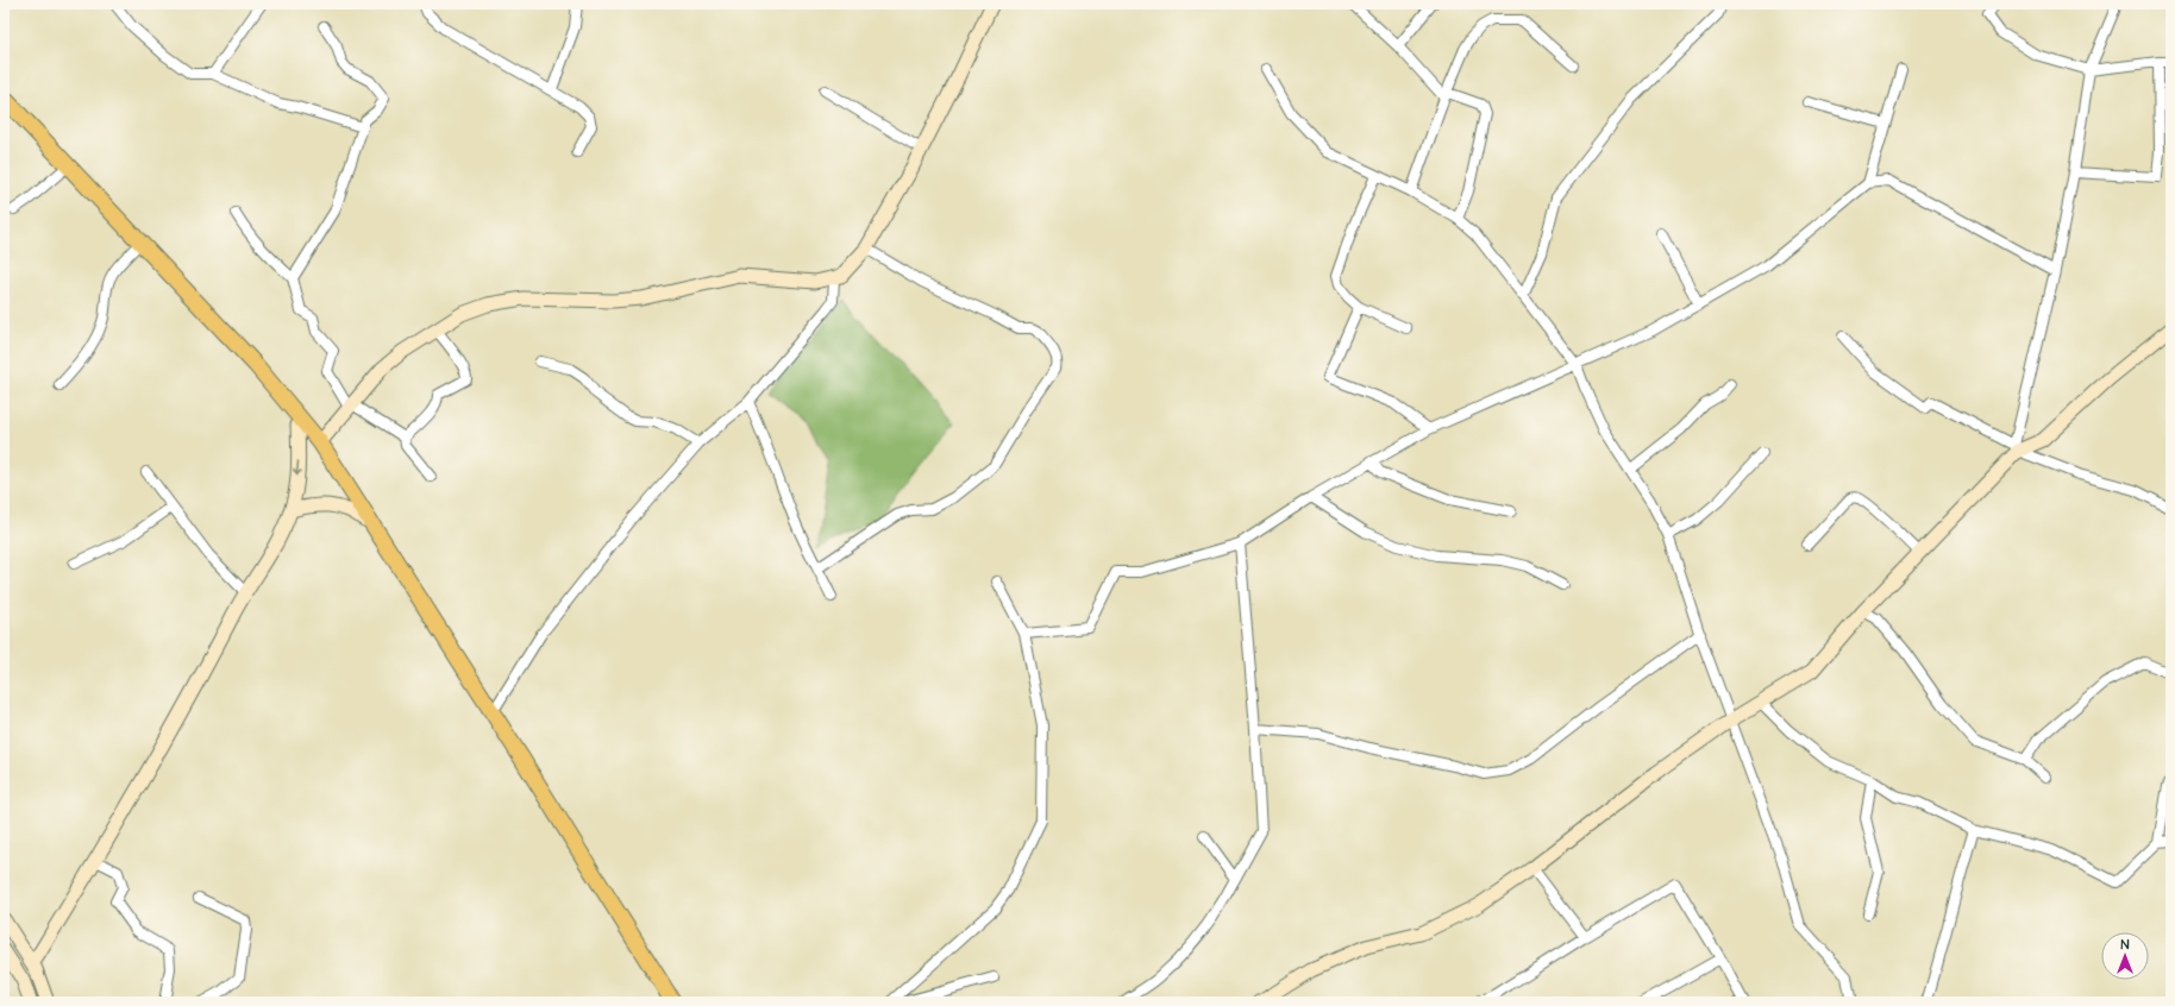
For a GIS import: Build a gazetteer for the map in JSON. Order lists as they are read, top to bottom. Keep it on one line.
{"north":"top"}
